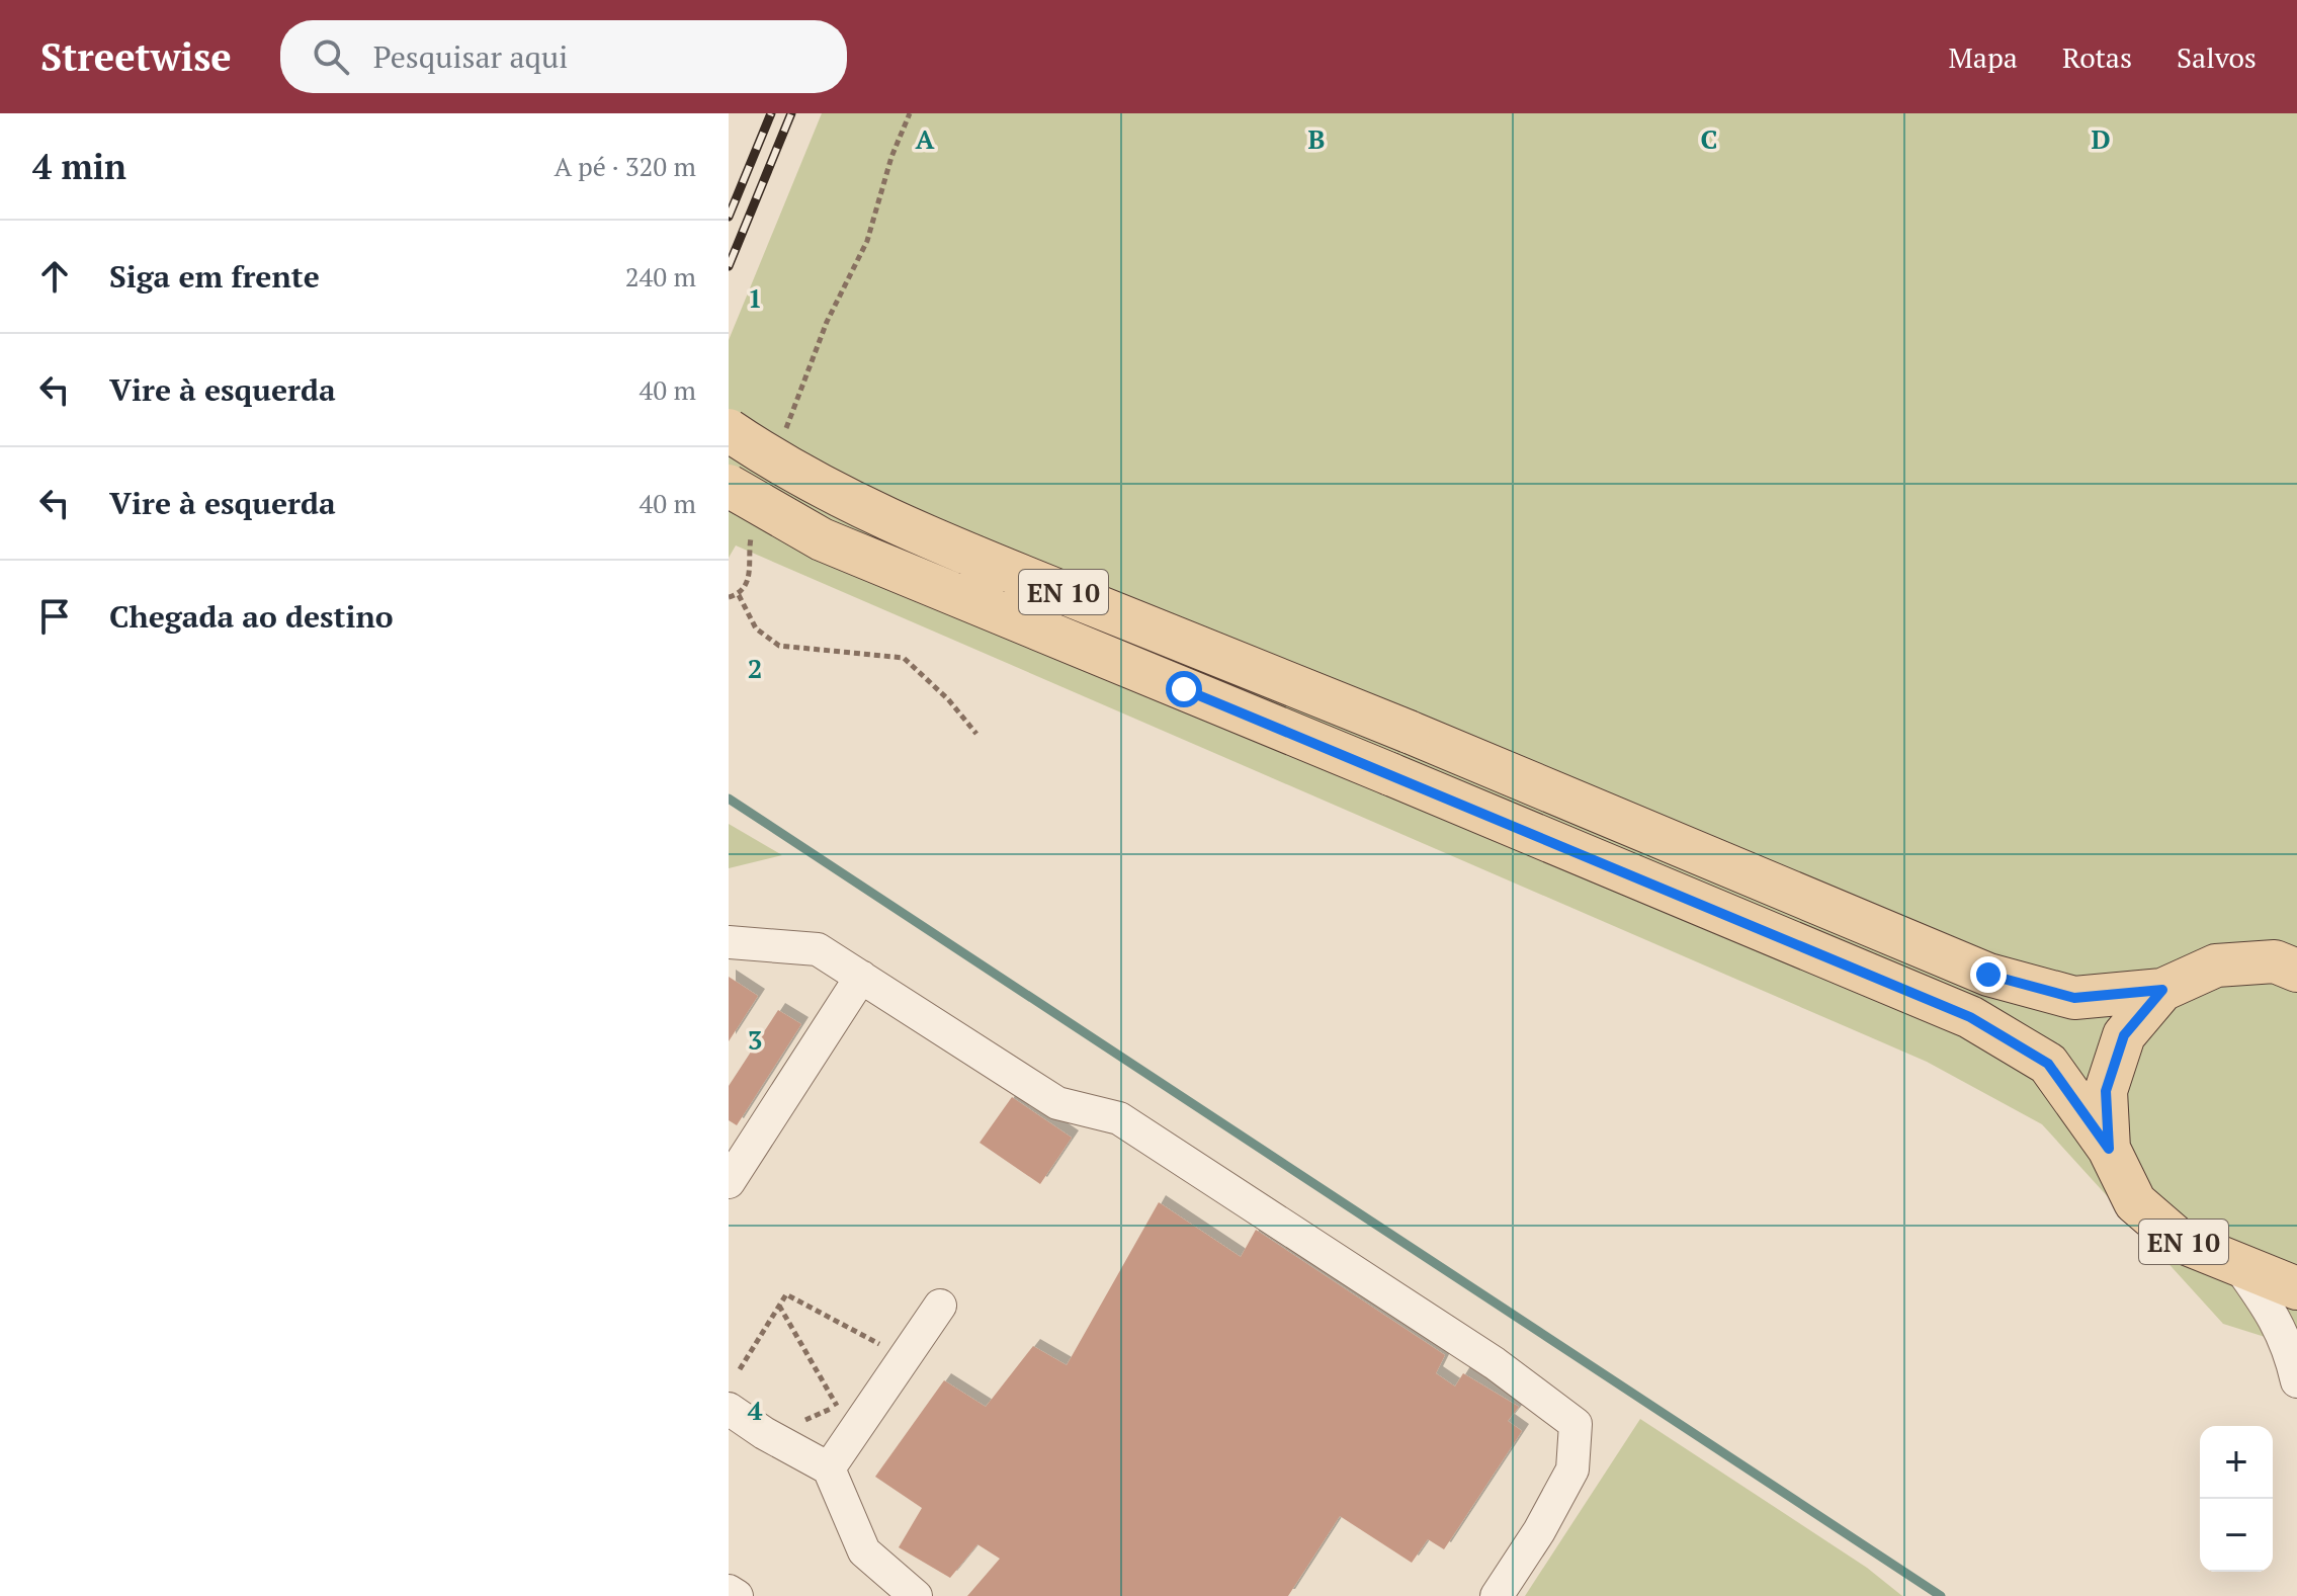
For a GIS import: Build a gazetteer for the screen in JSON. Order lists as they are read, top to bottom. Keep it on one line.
{"streets":{"main road":["EN 10"]},"page":{"header":"Streetwise","search":"Pesquisar aqui","nav":["Mapa","Rotas","Salvos"],"heading":["4 min","A pé · 320 m"],"list":[["Siga em frente","240 m"],["Vire à esquerda","40 m"],["Vire à esquerda","40 m"],"Chegada ao destino"],"map_buttons":["+","−"]},"grid":{"columns":["A","B","C","D"],"rows":["1","2","3","4"]}}
